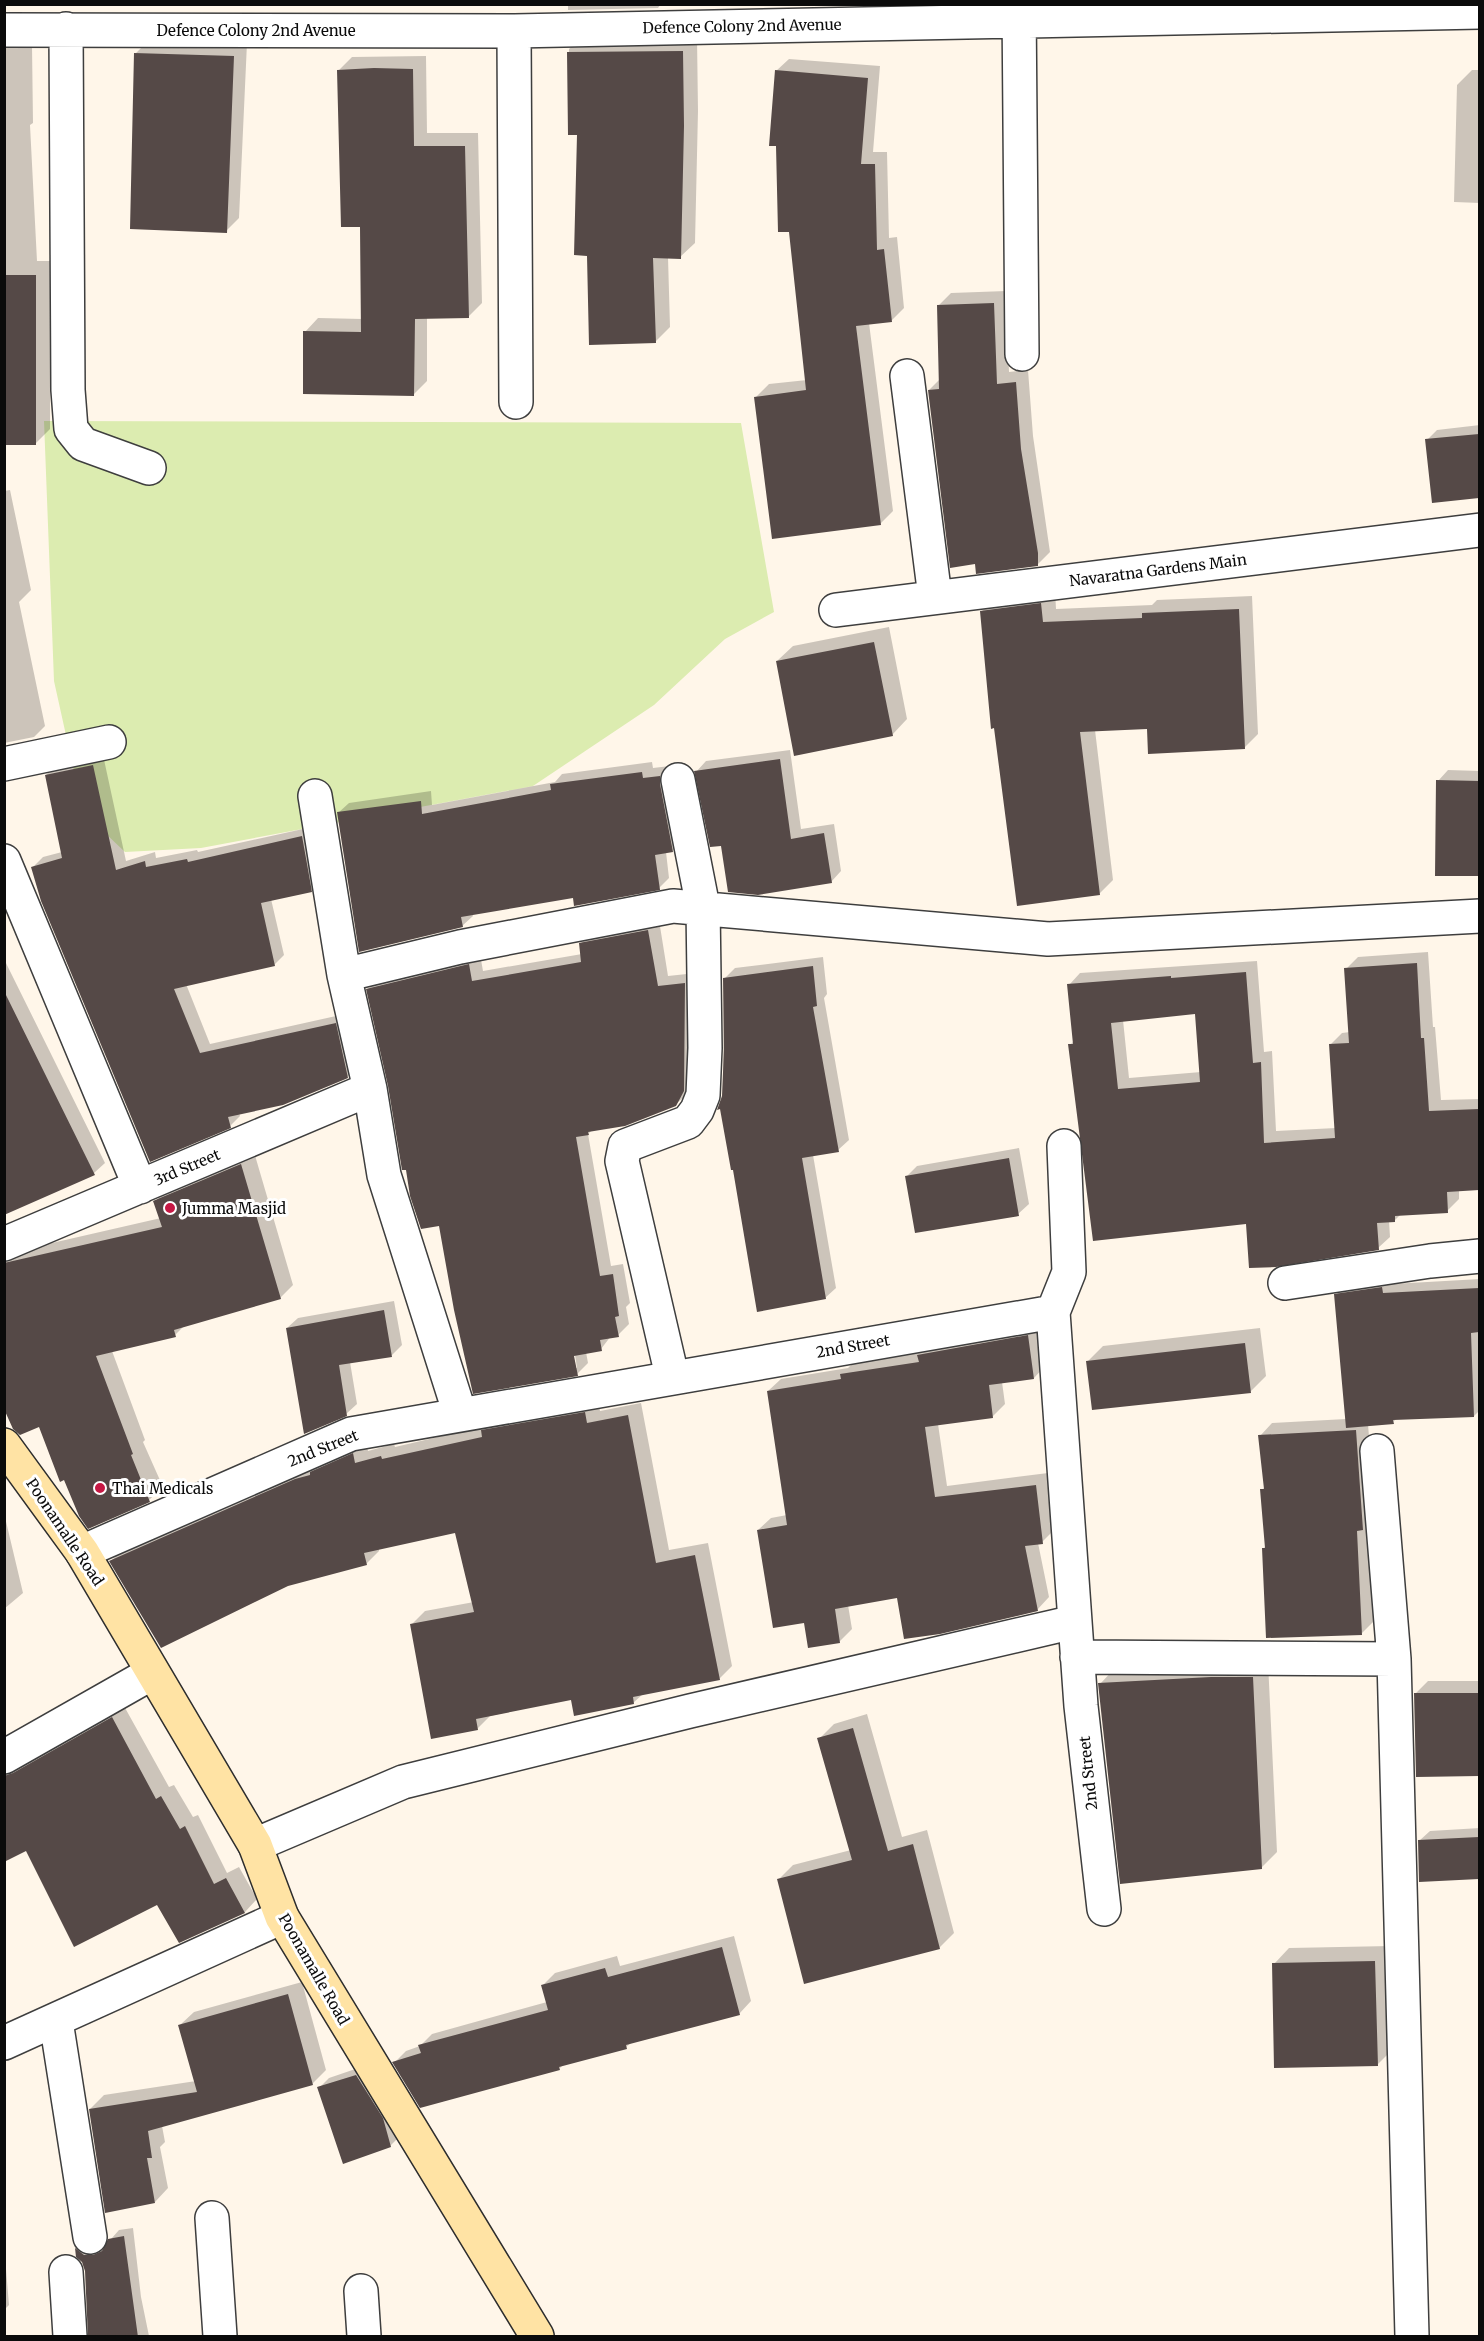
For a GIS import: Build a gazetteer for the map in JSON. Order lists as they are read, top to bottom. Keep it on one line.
{"streets":{"street":["Defence Colony 2nd Avenue","Navaratna Gardens Main","3rd Street","2nd Street","Poonamalle Road"]},"crossings":[["2nd Street","Poonamalle Road"]],"places":["Jumma Masjid","Thai Medicals"]}
